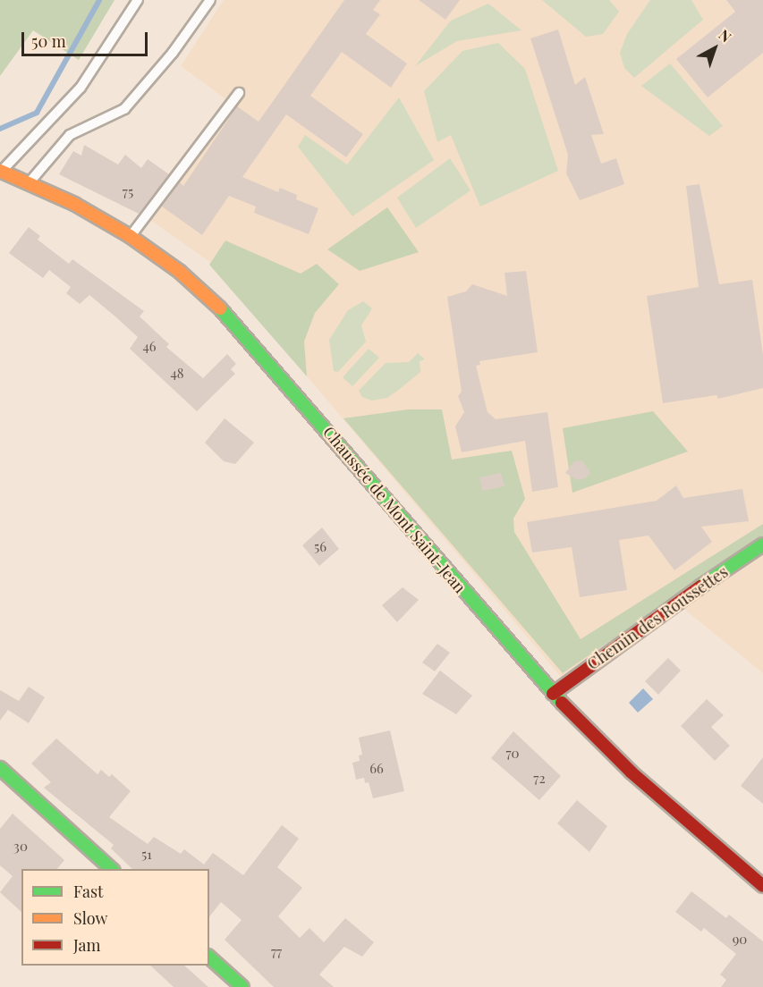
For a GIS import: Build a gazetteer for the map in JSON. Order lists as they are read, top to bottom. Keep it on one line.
{"streets":{"main road":["Chaussée de Mont Saint-Jean","Chemin des Roussettes"]},"crossings":[["Chaussée de Mont Saint-Jean","Chemin des Roussettes"]],"house_numbers":["75","46","48","56","70","66","72","30","51","90","77"],"legend":["Fast","Slow","Jam"],"scale_bar":"50 m","north":"top right"}
